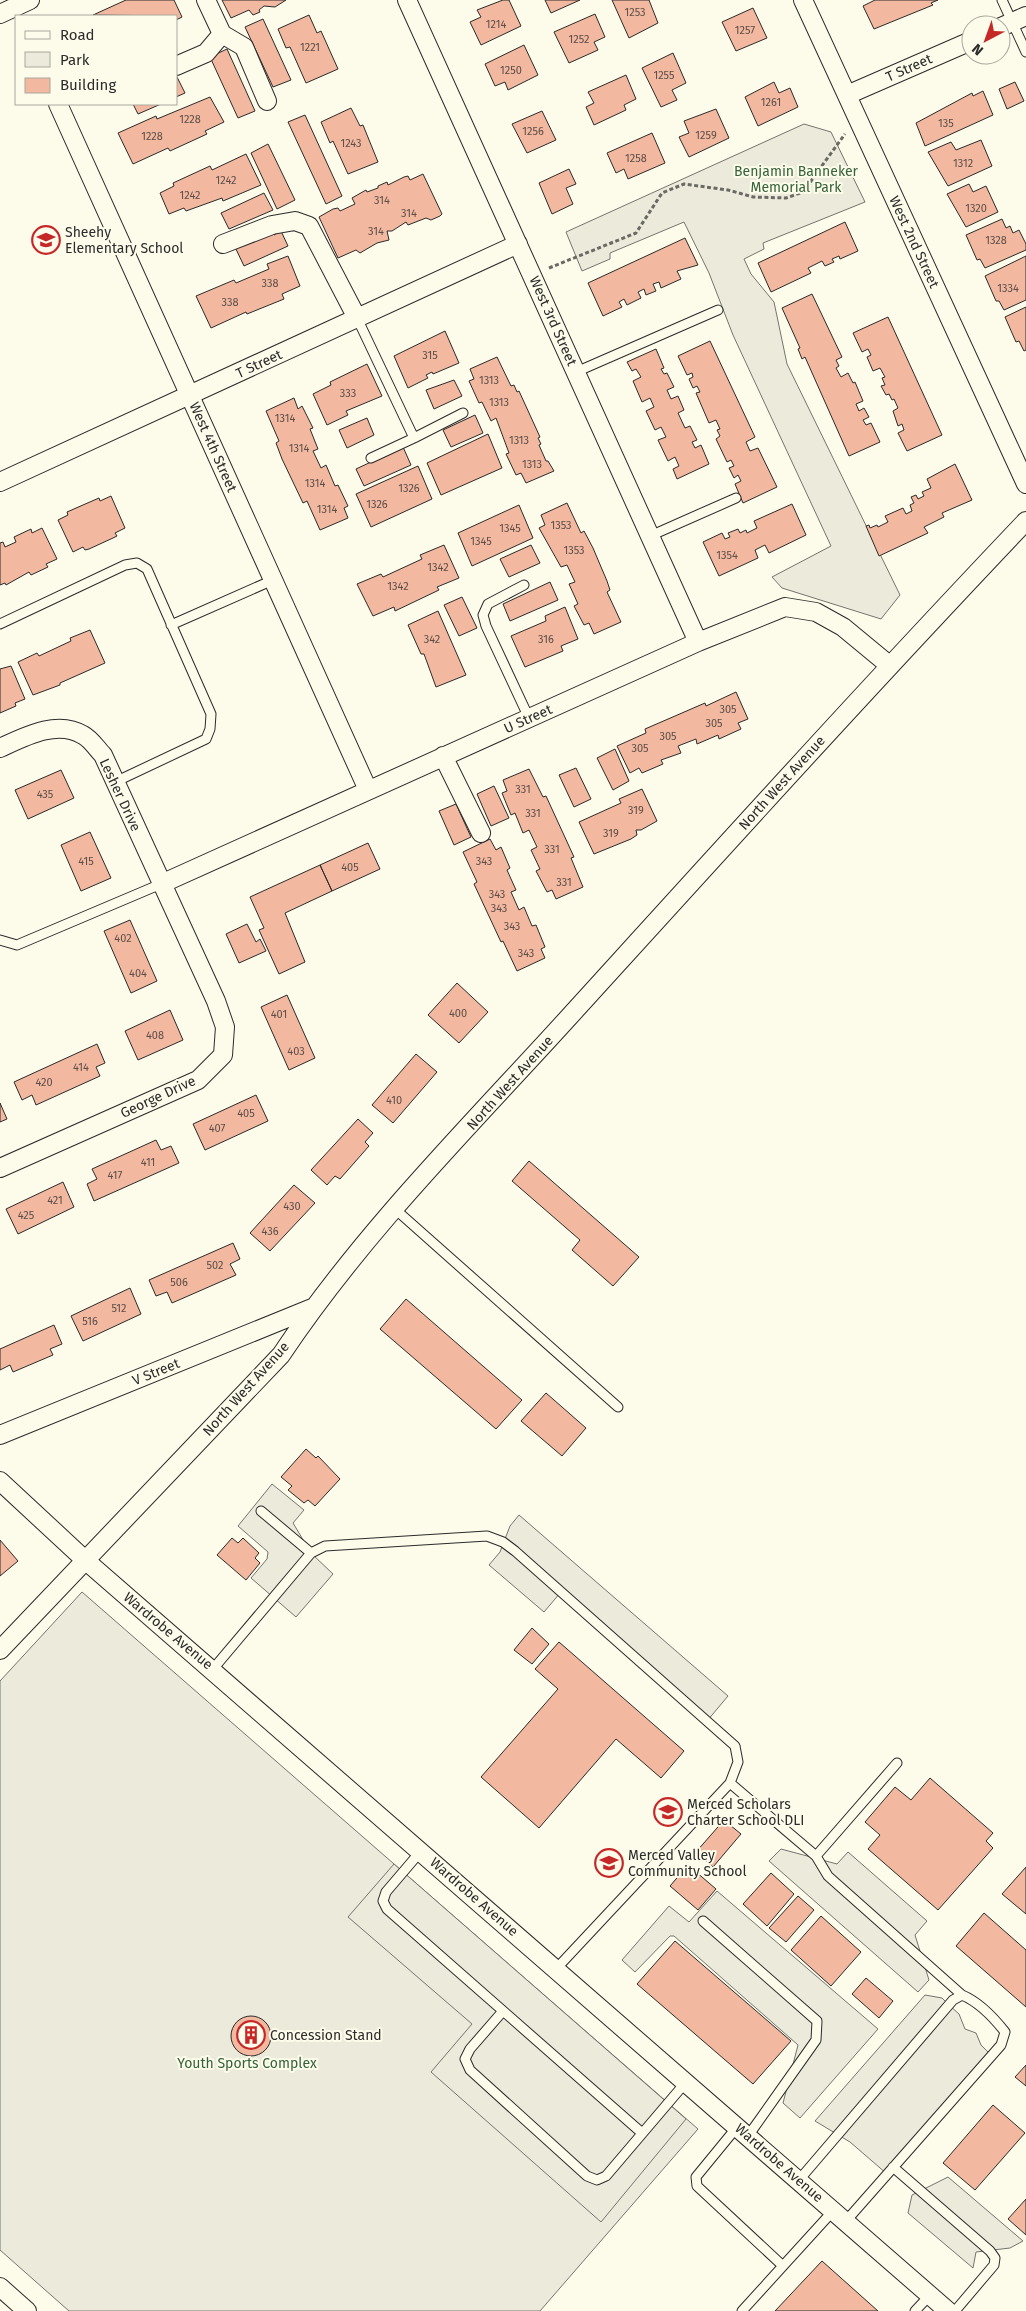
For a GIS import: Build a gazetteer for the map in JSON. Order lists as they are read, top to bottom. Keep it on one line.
{"streets":{"street":["T Street","West 2nd Street","West 3rd Street","West 4th Street","U Street","North West Avenue","Lesher Drive","George Drive","V Street","Wardrobe Avenue"]},"crossings":[["T Street","West 2nd Street"],["T Street","West 3rd Street"],["T Street","West 4th Street"],["West 3rd Street","U Street"],["West 4th Street","U Street"],["U Street","North West Avenue"],["U Street","Lesher Drive"],["U Street","George Drive"],["North West Avenue","V Street"],["North West Avenue","Wardrobe Avenue"],["Lesher Drive","George Drive"]],"parks":["Benjamin Banneker Memorial Park","Youth Sports Complex"],"places":{"school or university":["Sheehy Elementary School","Merced Scholars Charter School DLI","Merced Valley Community School"],"building":["Concession Stand"]},"house_numbers":["1253","1214","1257","1252","1221","1250","1255","1261","1228","135","1256","1259","1228","1243","1258","1312","1242","1242","314","1320","314","314","1328","338","1334","338","315","1313","333","1313","1314","1313","1314","1313","1314","1326","1326","1314","1353","1345","1345","1353","1354","1342","1342","342","316","305","305","305","305","331","435","319","331","319","331","415","343","405","331","343","343","343","402","343","404","400","401","408","403","414","420","410","405","407","411","417","421","430","425","436","502","506","512","516"],"legend":["Road","Park","Building"],"north":"bottom left"}
